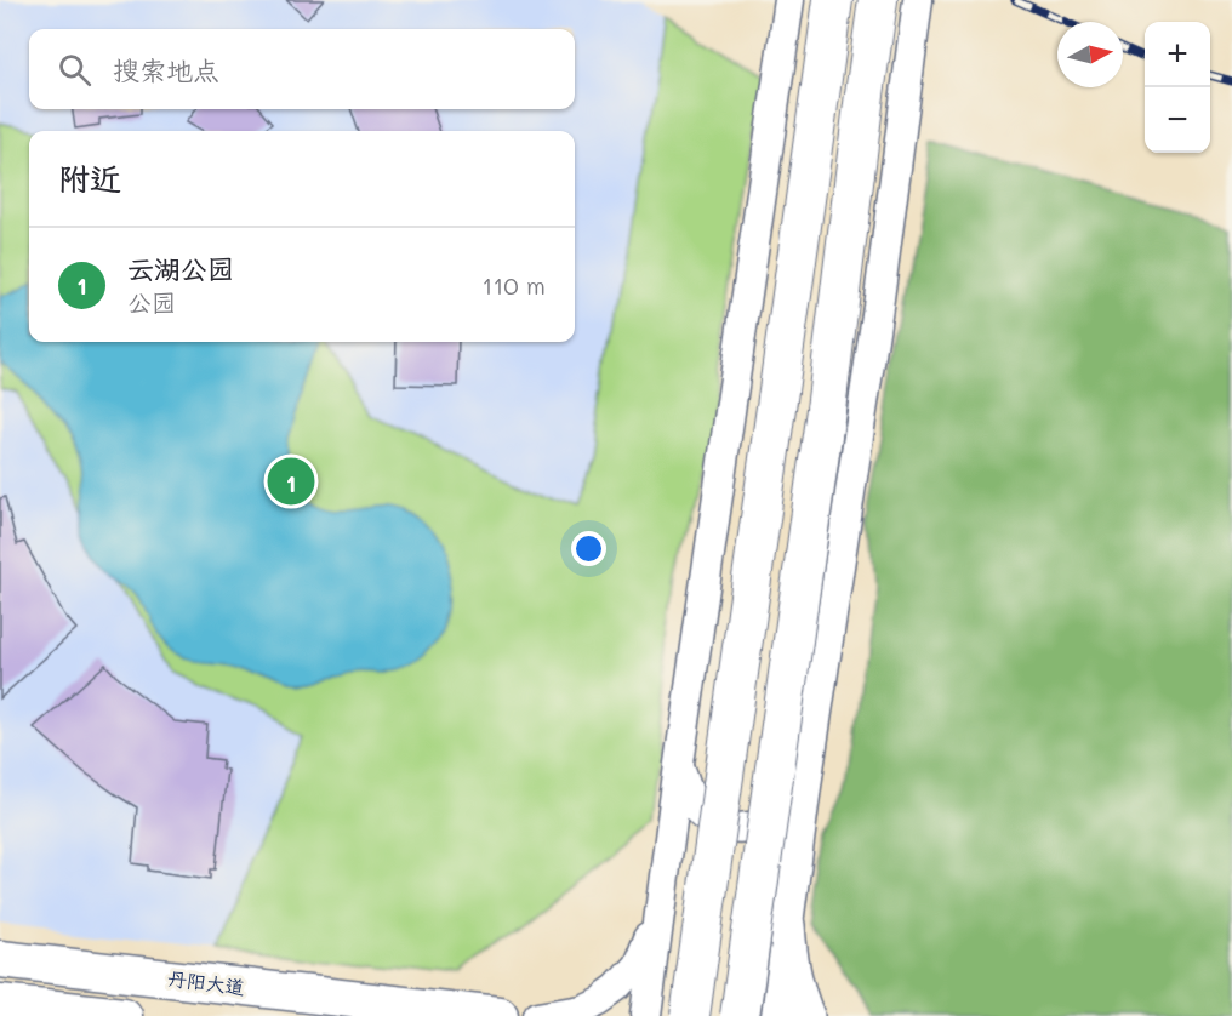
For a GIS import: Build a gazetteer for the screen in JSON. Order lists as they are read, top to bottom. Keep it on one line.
{"streets":{"main road":["丹阳大道"]},"north":"right","page":{"map_buttons":["+","−"],"search":"搜索地点","heading":"附近","list":[{"mark":"1","name":"云湖公园","note":"公园","value":"110 m"}],"pins":"1"}}
